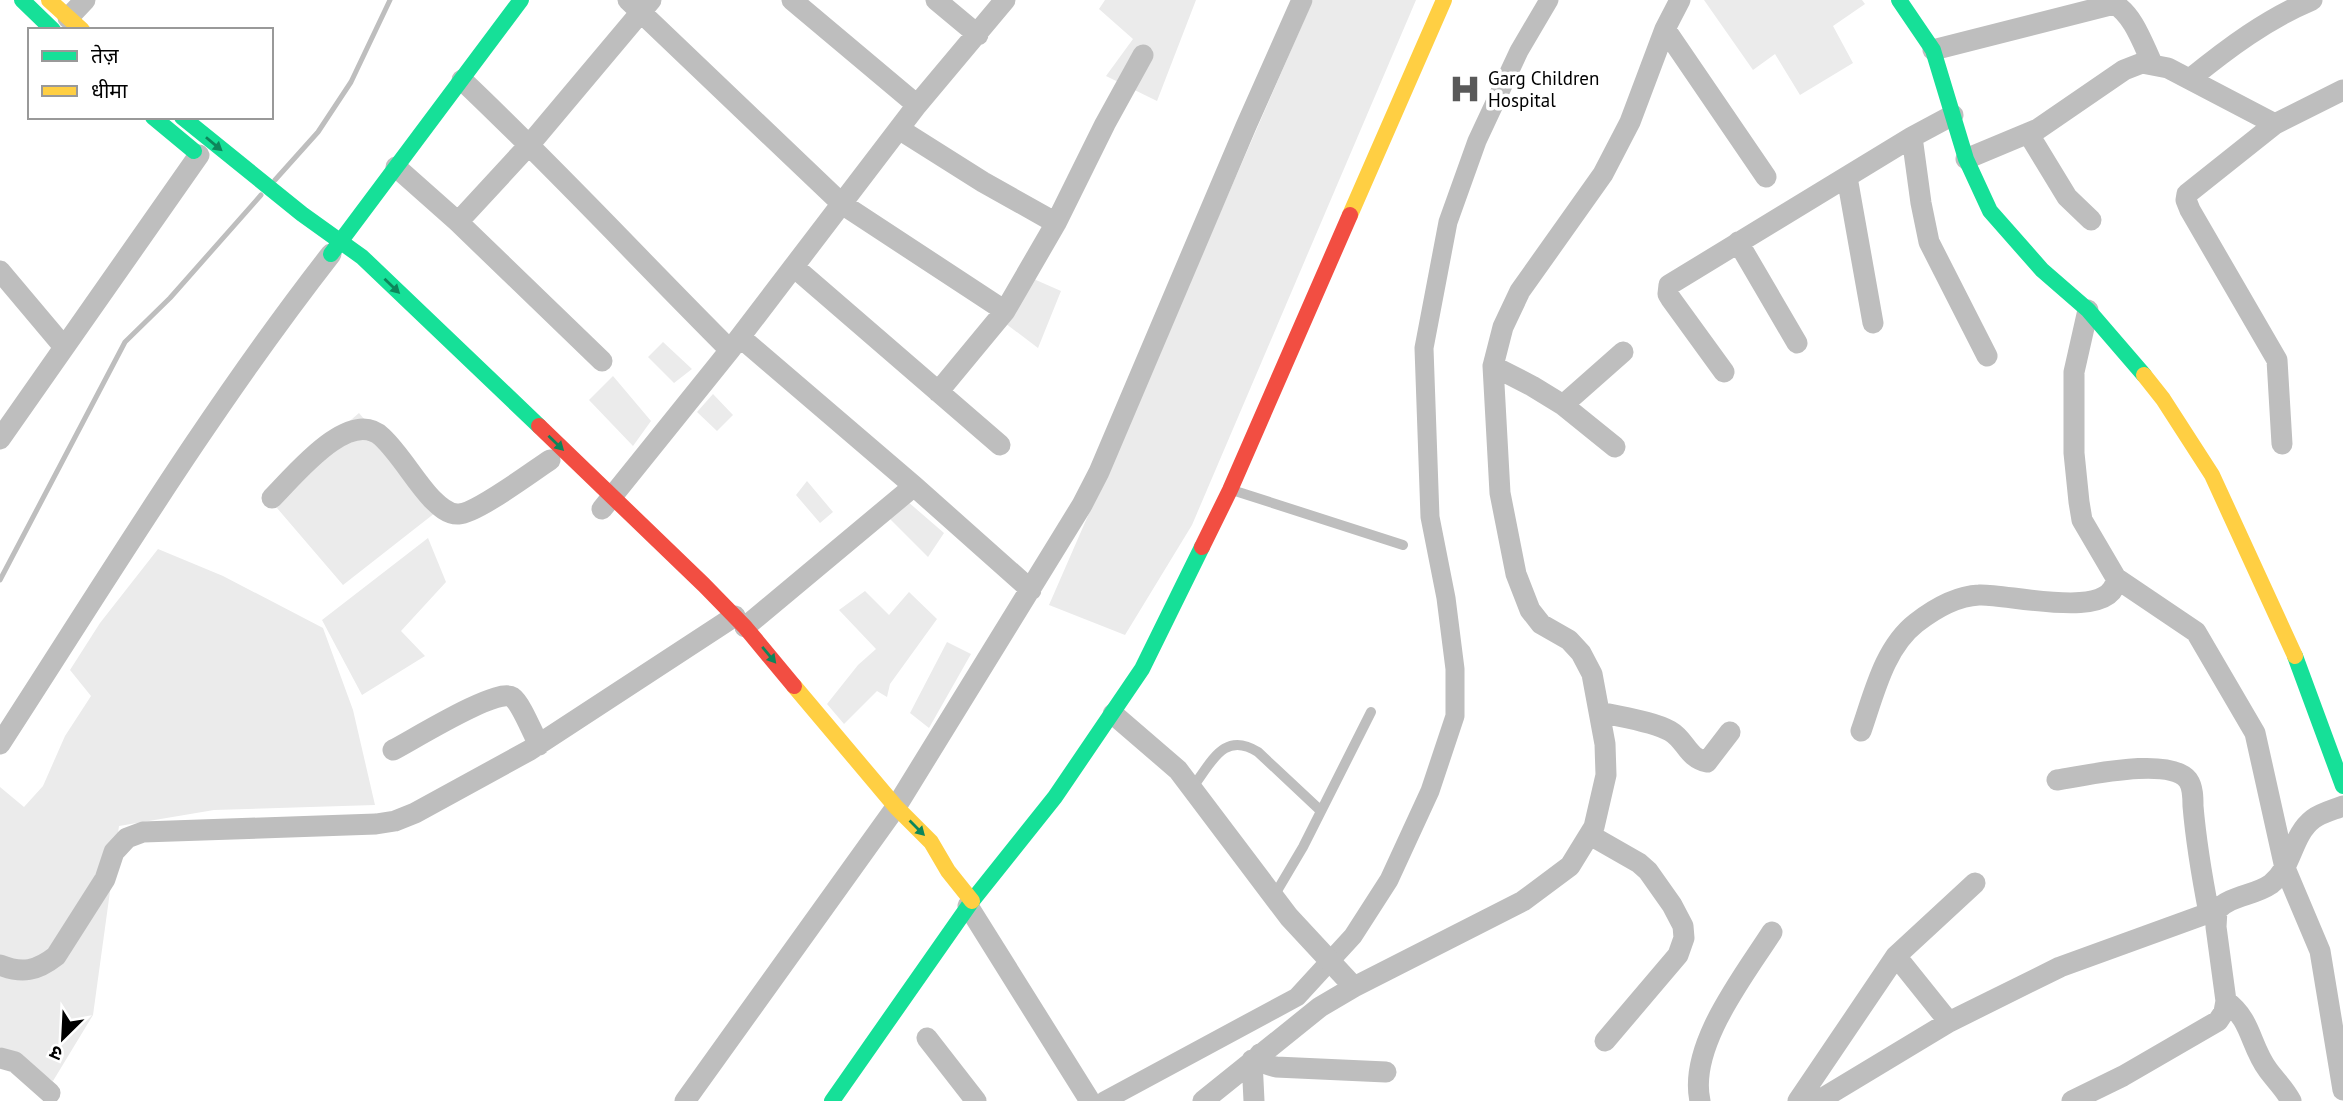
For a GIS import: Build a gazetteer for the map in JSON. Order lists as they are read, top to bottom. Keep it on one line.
{"places":{"hospital":["Garg Children Hospital"]},"legend":["तेज़","धीमा"],"north":"bottom left"}
